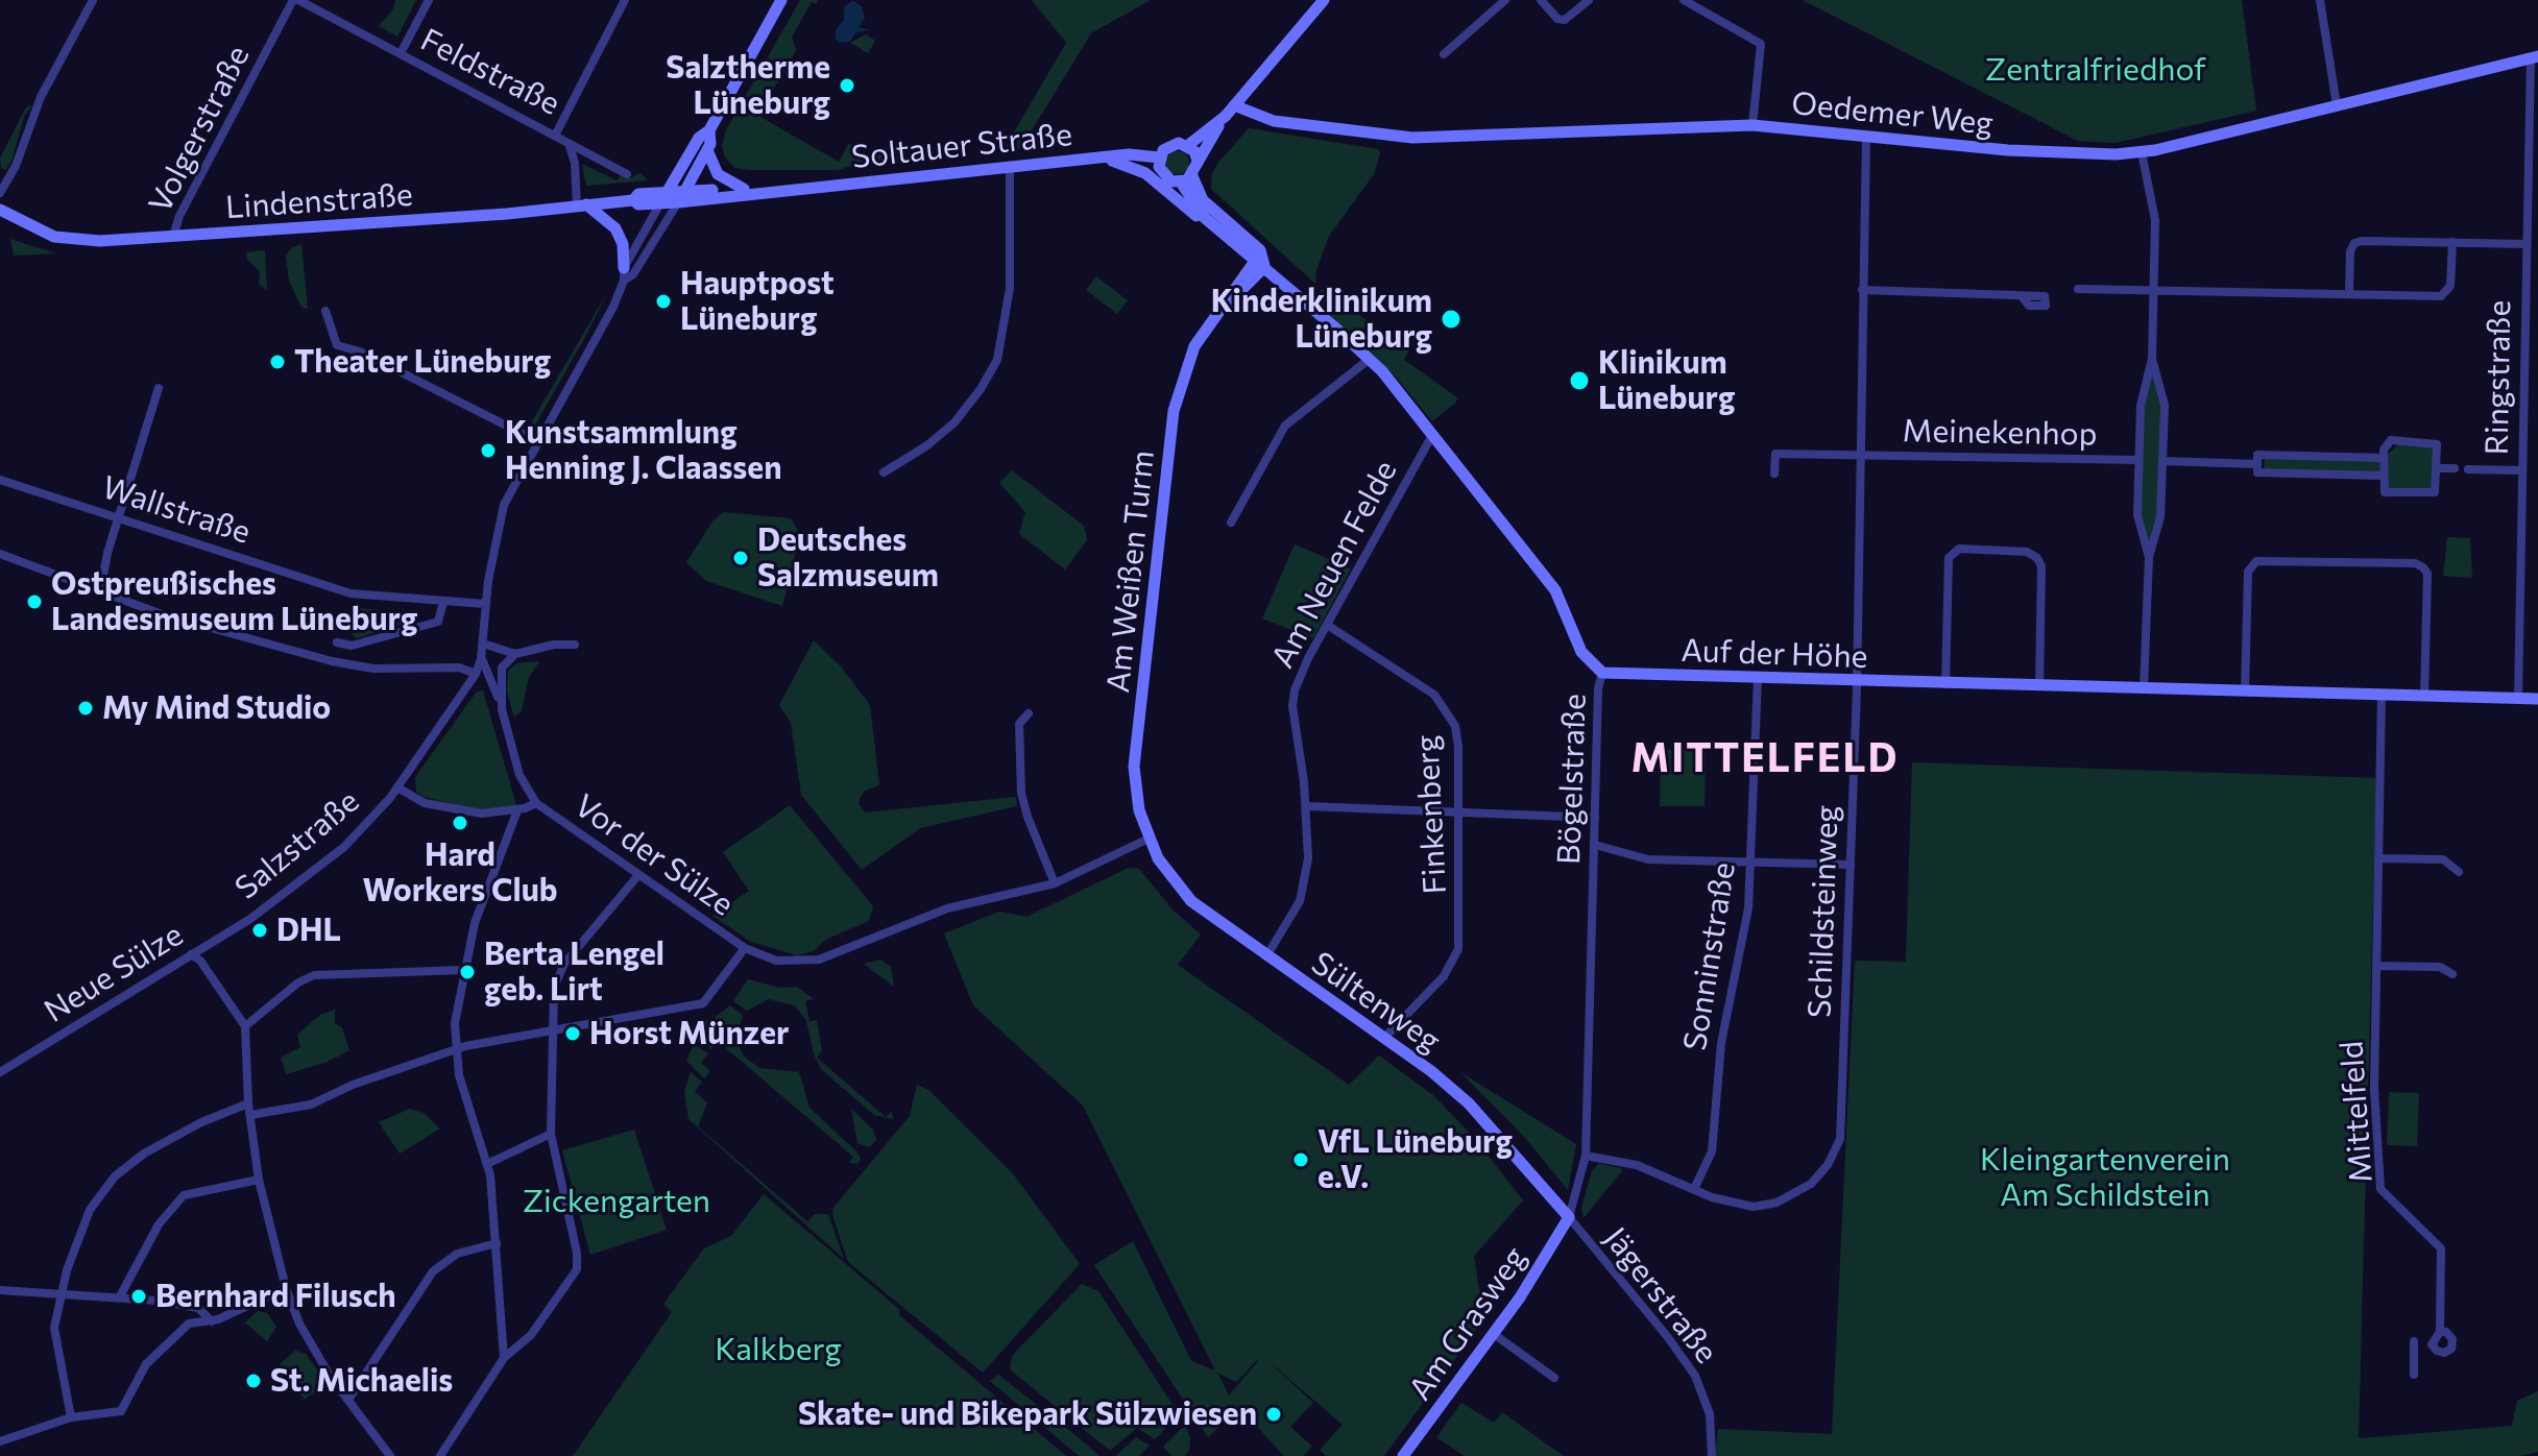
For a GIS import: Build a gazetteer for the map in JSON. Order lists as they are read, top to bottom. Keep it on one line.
{"streets":{"main road":["Oedemer Weg","Soltauer Straße","Lindenstraße","Am Weißen Turm","Auf der Höhe","Bögelstraße","Sültenweg","Am Grasweg"],"street":["Feldstraße","Volgerstraße","Ringstraße","Meinekenhop","Wallstraße","Am Neuen Felde","Finkenberg","Salzstraße","Vor der Sülze","Schildsteinweg","Sonninstraße","Neue Sülze","Mittelfeld","Jägerstraße"]},"crossings":[["Feldstraße","Volgerstraße"],["Feldstraße","Lindenstraße"],["Oedemer Weg","Soltauer Straße"],["Oedemer Weg","Ringstraße"],["Oedemer Weg","Schildsteinweg"],["Volgerstraße","Lindenstraße"],["Soltauer Straße","Lindenstraße"],["Soltauer Straße","Bögelstraße"],["Ringstraße","Auf der Höhe"],["Meinekenhop","Schildsteinweg"],["Wallstraße","Salzstraße"],["Am Neuen Felde","Bögelstraße"],["Am Neuen Felde","Finkenberg"],["Am Neuen Felde","Sültenweg"],["Am Weißen Turm","Bögelstraße"],["Am Weißen Turm","Vor der Sülze"],["Am Weißen Turm","Sültenweg"],["Auf der Höhe","Bögelstraße"],["Auf der Höhe","Schildsteinweg"],["Auf der Höhe","Sonninstraße"],["Auf der Höhe","Mittelfeld"],["Bögelstraße","Sültenweg"],["Bögelstraße","Jägerstraße"],["Bögelstraße","Am Grasweg"],["Finkenberg","Sültenweg"],["Salzstraße","Neue Sülze"],["Vor der Sülze","Sültenweg"],["Schildsteinweg","Sonninstraße"],["Sültenweg","Jägerstraße"],["Sültenweg","Am Grasweg"],["Jägerstraße","Am Grasweg"]],"districts":["MITTELFELD"],"parks":["Zentralfriedhof","Kleingartenverein Am Schildstein","Zickengarten","Kalkberg"],"places":["Salztherme Lüneburg","Hauptpost Lüneburg","Kinderklinikum Lüneburg","Theater Lüneburg","Klinikum Lüneburg","Kunstsammlung Henning J. Claassen","Deutsches Salzmuseum","Ostpreußisches Landesmuseum Lüneburg","My Mind Studio","Hard Workers Club","DHL","Berta Lengel geb. Lirt","Horst Münzer","VfL Lüneburg e.V.","Bernhard Filusch","St. Michaelis","Skate- und Bikepark Sülzwiesen"]}
